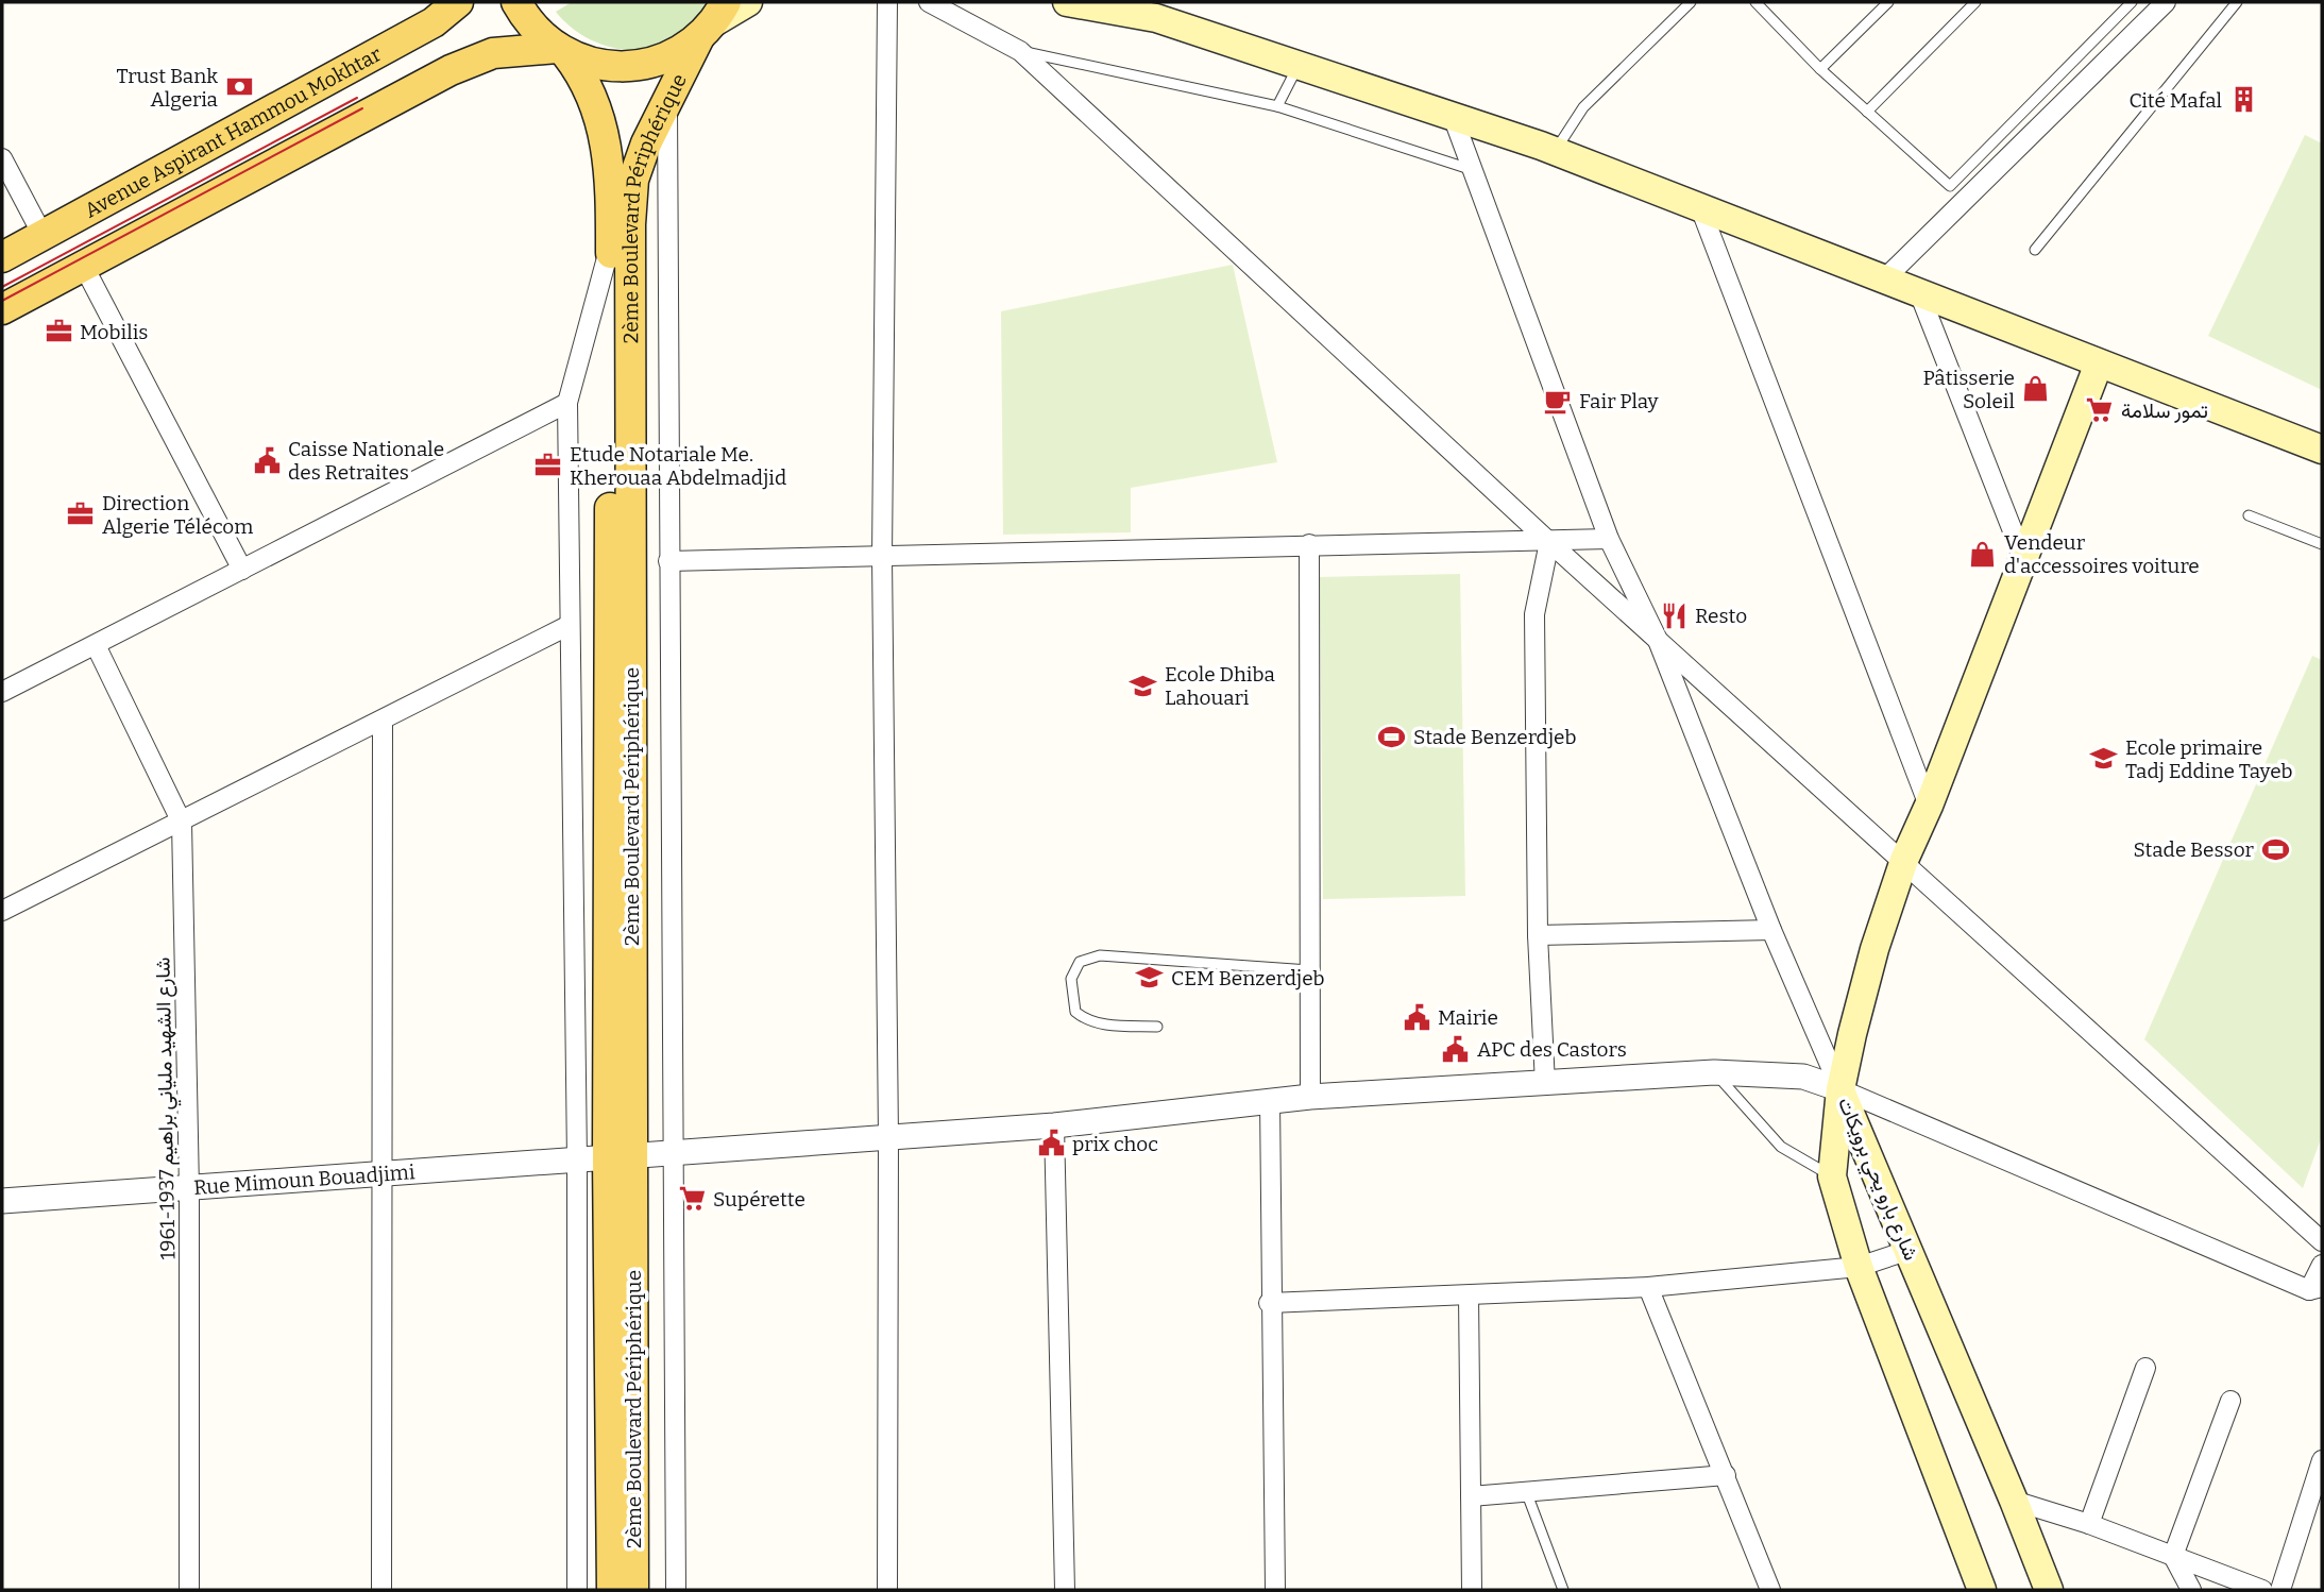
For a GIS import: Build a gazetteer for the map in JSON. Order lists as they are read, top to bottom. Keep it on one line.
{"streets":{"main road":["Avenue Aspirant Hammou Mokhtar","2ème Boulevard Périphérique","شارع بارو يحي برويكات"],"street":["شارع الشهيد ملياني براهيم 1937-1961","Rue Mimoun Bouadjimi"]},"crossings":[["2ème Boulevard Périphérique","Rue Mimoun Bouadjimi"],["شارع الشهيد ملياني براهيم 1937-1961","Rue Mimoun Bouadjimi"],["شارع بارو يحي برويكات","Rue Mimoun Bouadjimi"]],"places":{"bank":["Trust Bank Algeria"],"building":["Cité Mafal"],"office":["Mobilis","Etude Notariale Me. Kherouaa Abdelmadjid","Direction Algerie Télécom"],"shop":["Pâtisserie Soleil","Vendeur d'accessoires voiture"],"cafe":["Fair Play"],"supermarket":["تمور سلامة","Supérette"],"public building":["Caisse Nationale des Retraites","Mairie","APC des Castors","prix choc"],"restaurant":["Resto"],"school or university":["Ecole Dhiba Lahouari","Ecole primaire Tadj Eddine Tayeb","CEM Benzerdjeb"],"sports":["Stade Benzerdjeb","Stade Bessor"]}}
